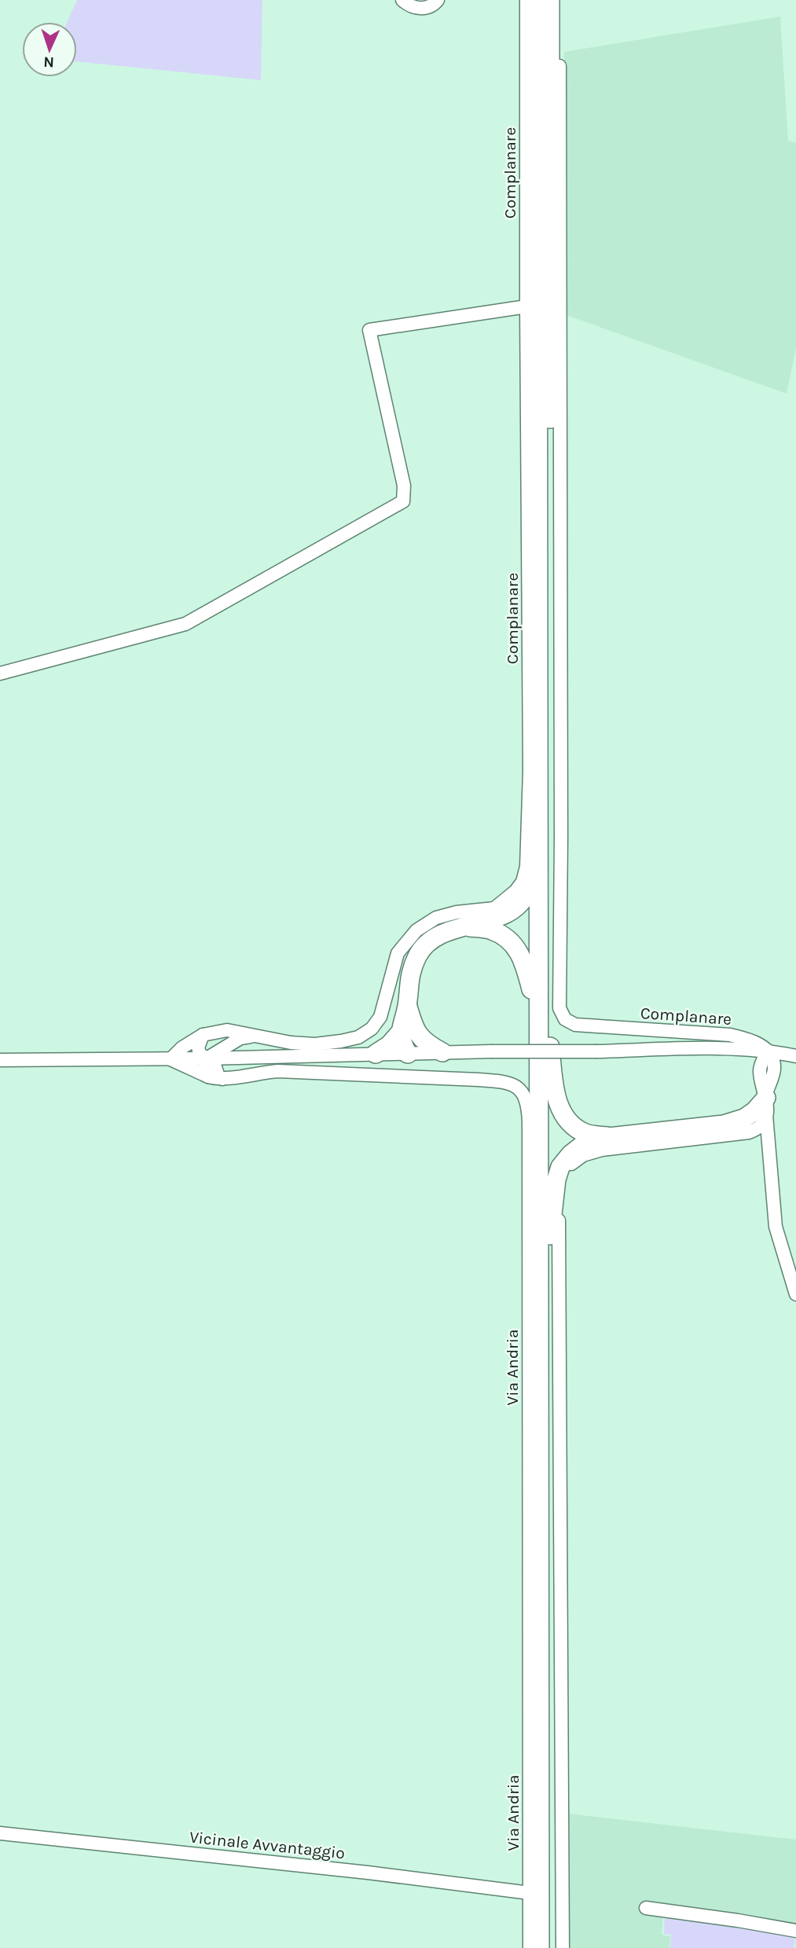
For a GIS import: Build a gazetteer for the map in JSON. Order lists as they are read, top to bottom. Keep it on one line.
{"streets":{"street":["Complanare","Via Andria","Vicinale Avvantaggio"]},"crossings":[["Via Andria","Vicinale Avvantaggio"]],"north":"bottom"}
